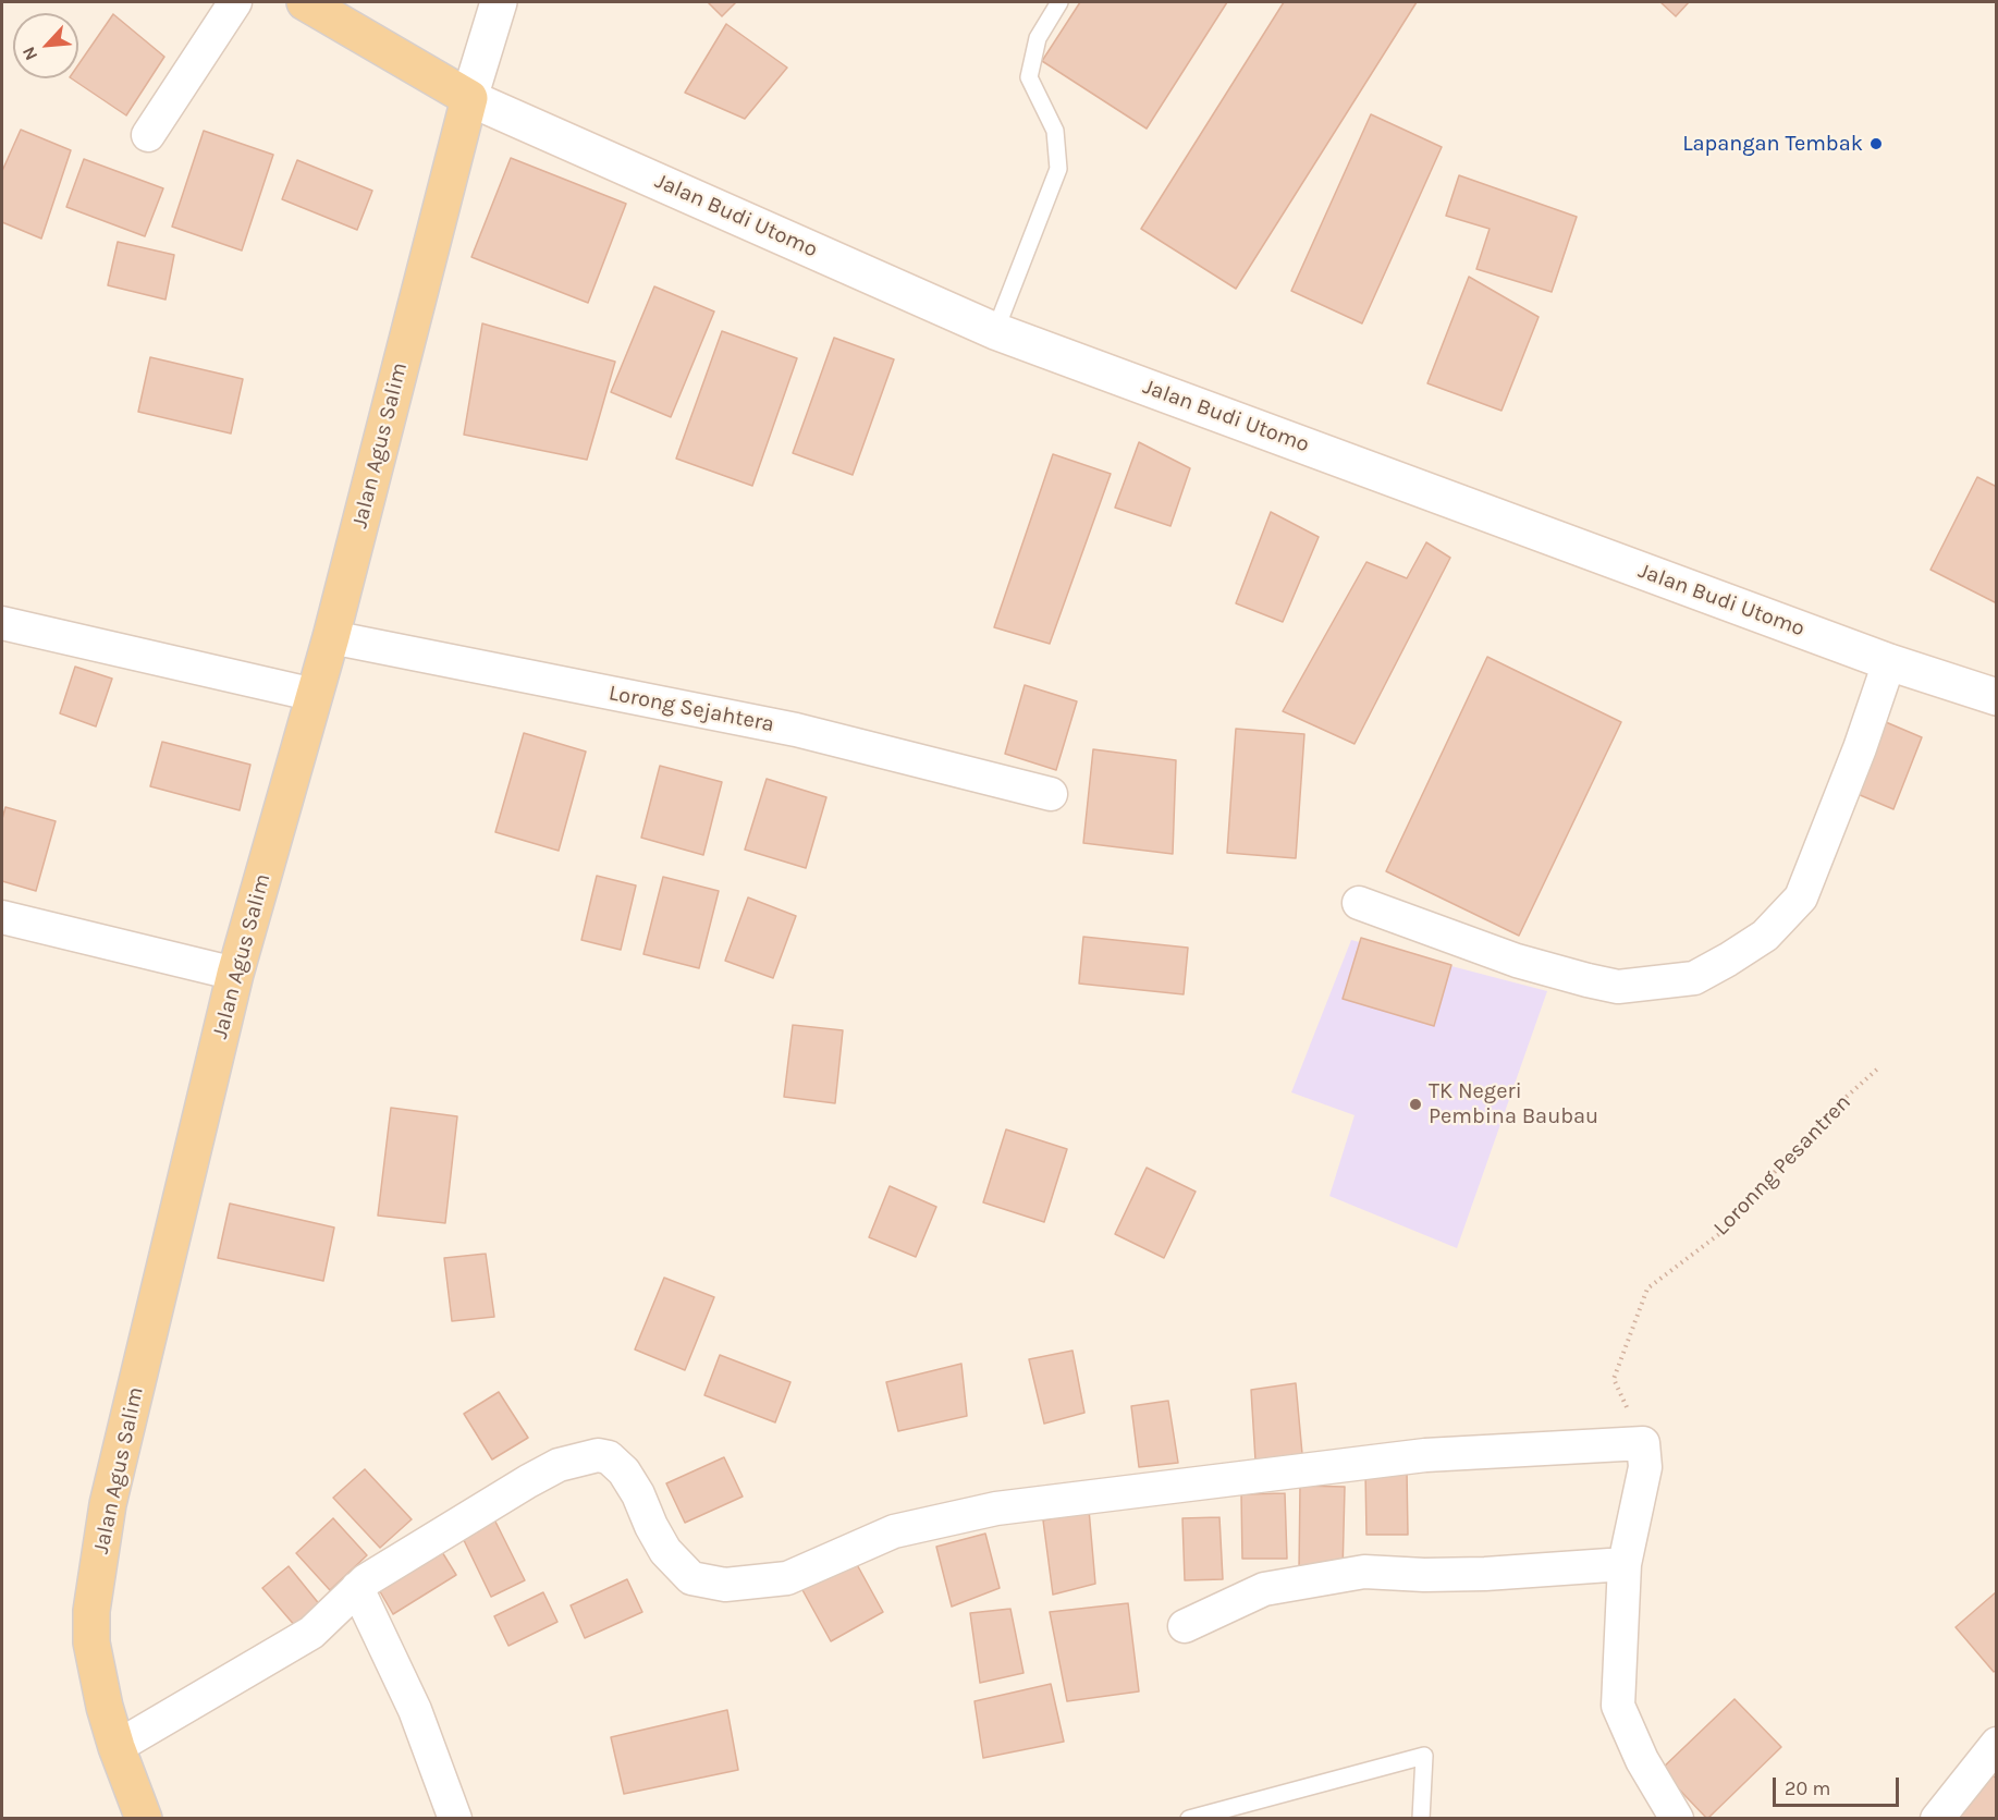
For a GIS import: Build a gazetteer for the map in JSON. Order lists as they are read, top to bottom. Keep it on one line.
{"streets":{"main road":["Jalan Budi Utomo","Jalan Agus Salim"],"street":["Lorong Sejahtera"],"path":["Loronng Pesantren"]},"crossings":[["Jalan Budi Utomo","Jalan Agus Salim"],["Jalan Agus Salim","Lorong Sejahtera"]],"places":["Lapangan Tembak","TK Negeri Pembina Baubau"],"scale_bar":"20 m","north":"bottom left"}
